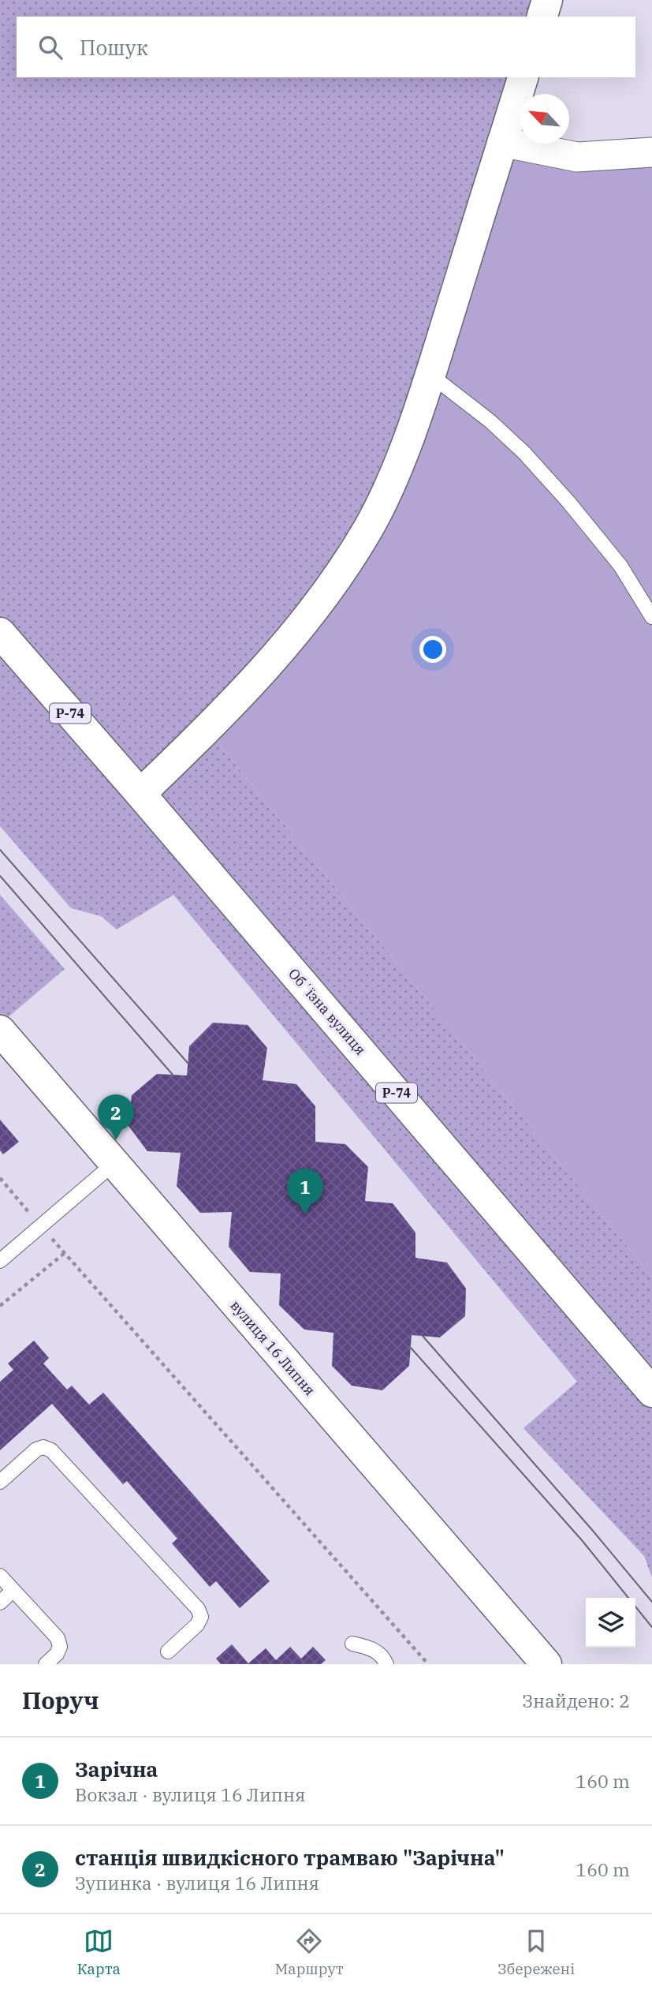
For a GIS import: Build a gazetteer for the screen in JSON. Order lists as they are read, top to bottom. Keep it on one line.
{"streets":{"main road":["Р-74","Обʼїзна вулиця","вулиця 16 Липня"]},"north":"top left","page":{"search":"Пошук","pins":["2","1"],"heading":["Поруч","Знайдено: 2"],"list":[{"mark":"1","name":"Зарічна","note":"Вокзал · вулиця 16 Липня","value":"160 m"},{"mark":"2","name":"станція швидкісного трамваю \"Зарічна\"","note":"Зупинка · вулиця 16 Липня","value":"160 m"}],"nav":["Карта","Маршрут","Збережені"]}}
